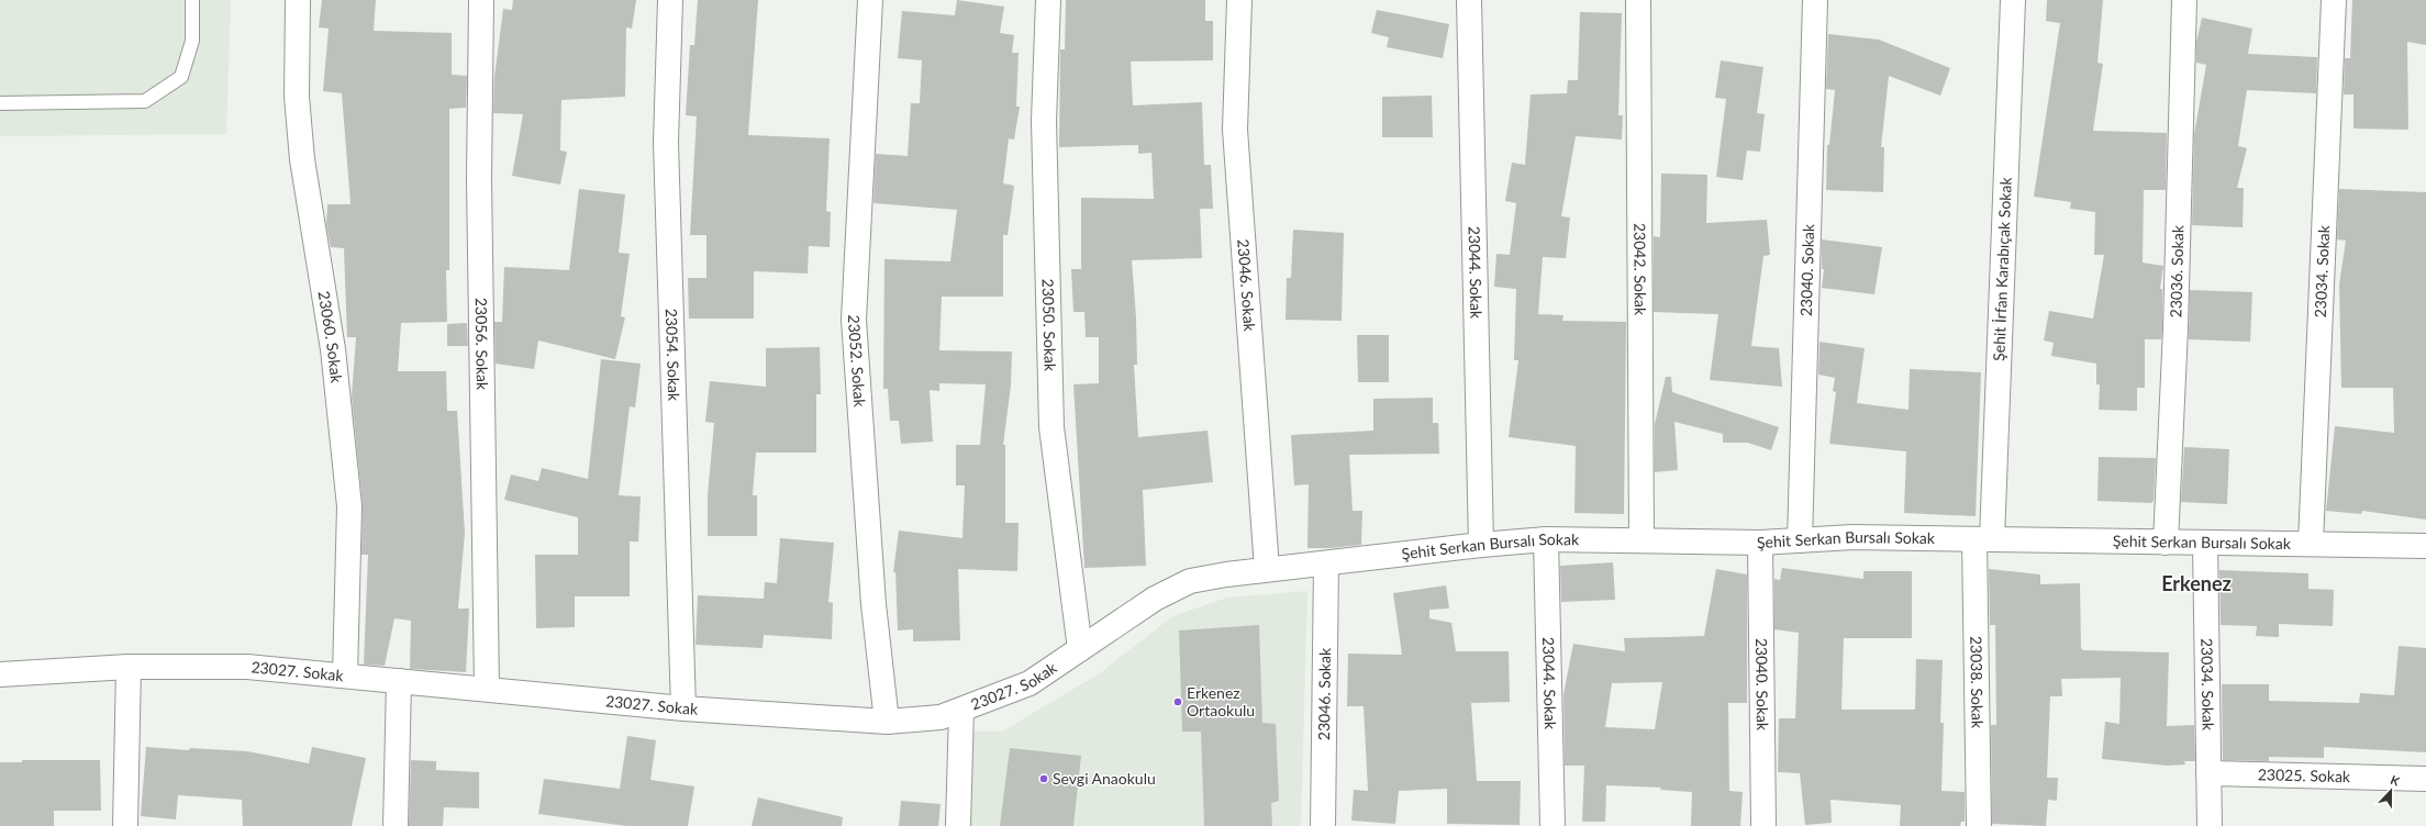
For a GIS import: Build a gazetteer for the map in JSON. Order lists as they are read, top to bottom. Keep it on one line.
{"streets":{"street":["23042. Sokak","23040. Sokak","Şehit İrfan Karabıçak Sokak","23036. Sokak","23044. Sokak","23034. Sokak","23046. Sokak","23050. Sokak","23060. Sokak","23056. Sokak","23054. Sokak","23052. Sokak","Şehit Serkan Bursalı Sokak","23027. Sokak","23038. Sokak","23025. Sokak"]},"crossings":[["23042. Sokak","Şehit Serkan Bursalı Sokak"],["23040. Sokak","Şehit Serkan Bursalı Sokak"],["Şehit İrfan Karabıçak Sokak","Şehit Serkan Bursalı Sokak"],["Şehit İrfan Karabıçak Sokak","23038. Sokak"],["23036. Sokak","Şehit Serkan Bursalı Sokak"],["23044. Sokak","Şehit Serkan Bursalı Sokak"],["23034. Sokak","Şehit Serkan Bursalı Sokak"],["23034. Sokak","23025. Sokak"],["23046. Sokak","Şehit Serkan Bursalı Sokak"],["23046. Sokak","23027. Sokak"],["23050. Sokak","23027. Sokak"],["23060. Sokak","23027. Sokak"],["23056. Sokak","23027. Sokak"],["23054. Sokak","23027. Sokak"],["23052. Sokak","23027. Sokak"],["Şehit Serkan Bursalı Sokak","23027. Sokak"],["Şehit Serkan Bursalı Sokak","23038. Sokak"]],"districts":["Erkenez"],"places":["Erkenez Ortaokulu","Sevgi Anaokulu"],"north":"top"}
